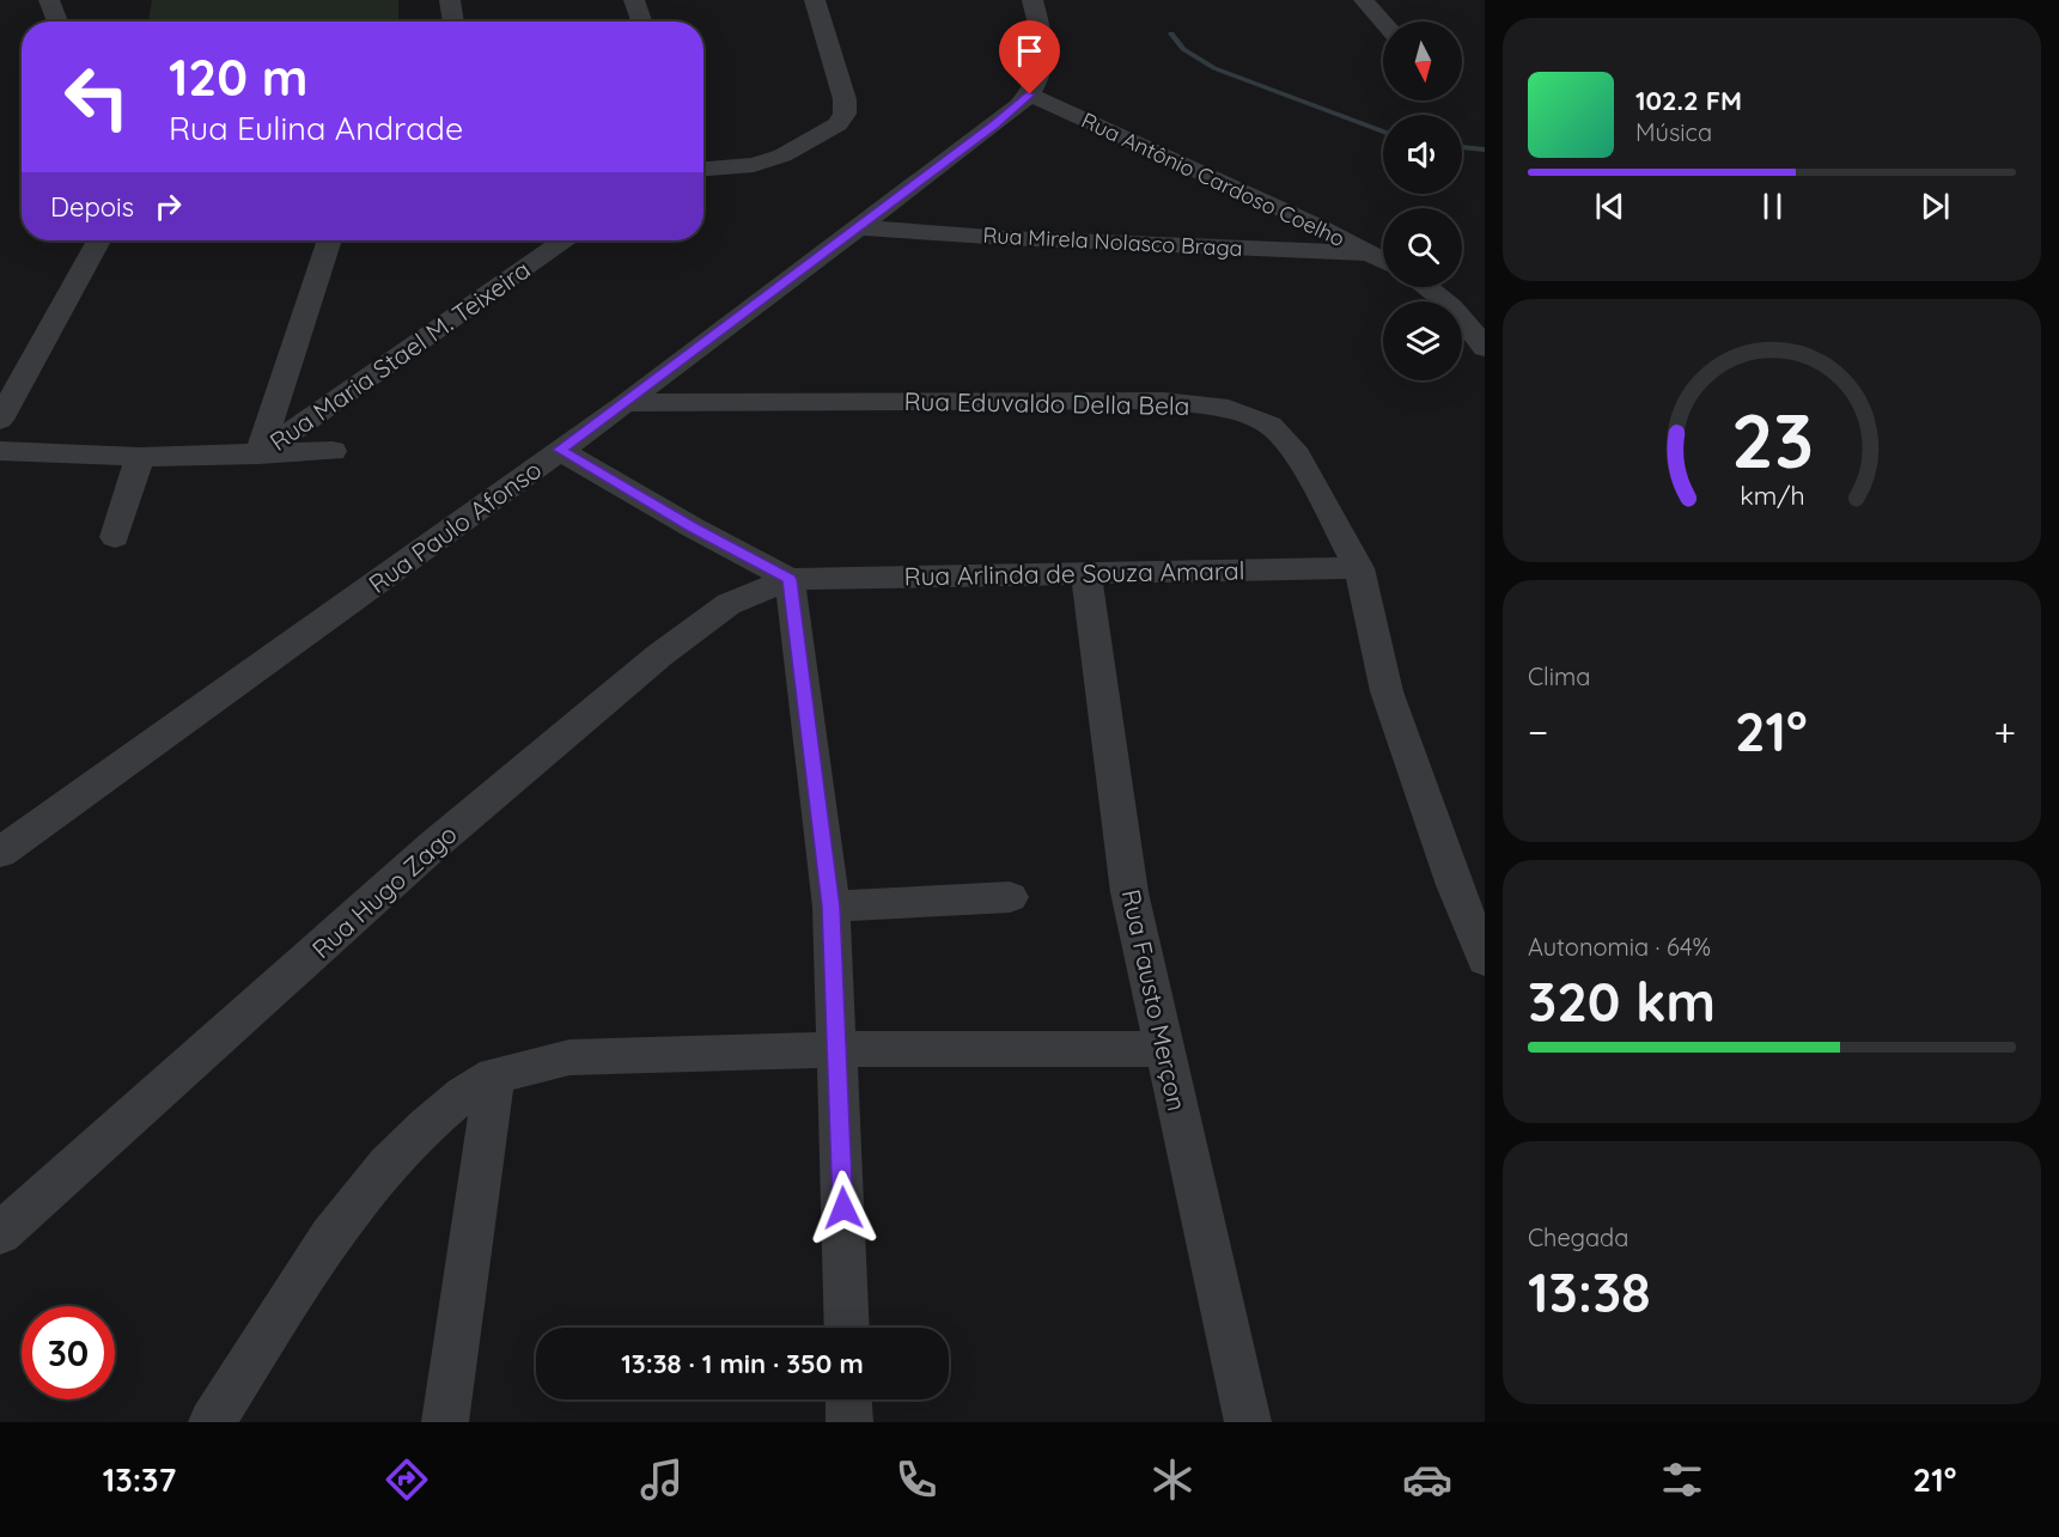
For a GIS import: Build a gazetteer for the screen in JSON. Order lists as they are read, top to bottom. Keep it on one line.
{"streets":{"street":["Rua Antônio Cardoso Coelho","Rua Mirela Nolasco Braga","Rua Maria Stael M. Teixeira","Rua Eduvaldo Della Bela","Rua Paulo Afonso","Rua Arlinda de Souza Amaral","Rua Hugo Zago","Rua Fausto Merçon"]},"crossings":[["Rua Antônio Cardoso Coelho","Rua Mirela Nolasco Braga"],["Rua Antônio Cardoso Coelho","Rua Paulo Afonso"],["Rua Mirela Nolasco Braga","Rua Paulo Afonso"],["Rua Eduvaldo Della Bela","Rua Paulo Afonso"],["Rua Eduvaldo Della Bela","Rua Arlinda de Souza Amaral"],["Rua Arlinda de Souza Amaral","Rua Hugo Zago"],["Rua Arlinda de Souza Amaral","Rua Fausto Merçon"]],"north":"bottom","page":{"turn":["120 m","Rua Eulina Andrade"],"song":["102.2 FM","Música"],"then":"Depois","tile":["Clima",["Autonomia · 64%","320 km"],["Chegada","13:38"]],"heat":["−","21°","+"],"limit":"30","trip":"13:38 · 1 min · 350 m","tabs":["13:37","21°"],"gauge":["23","km/h"]}}
